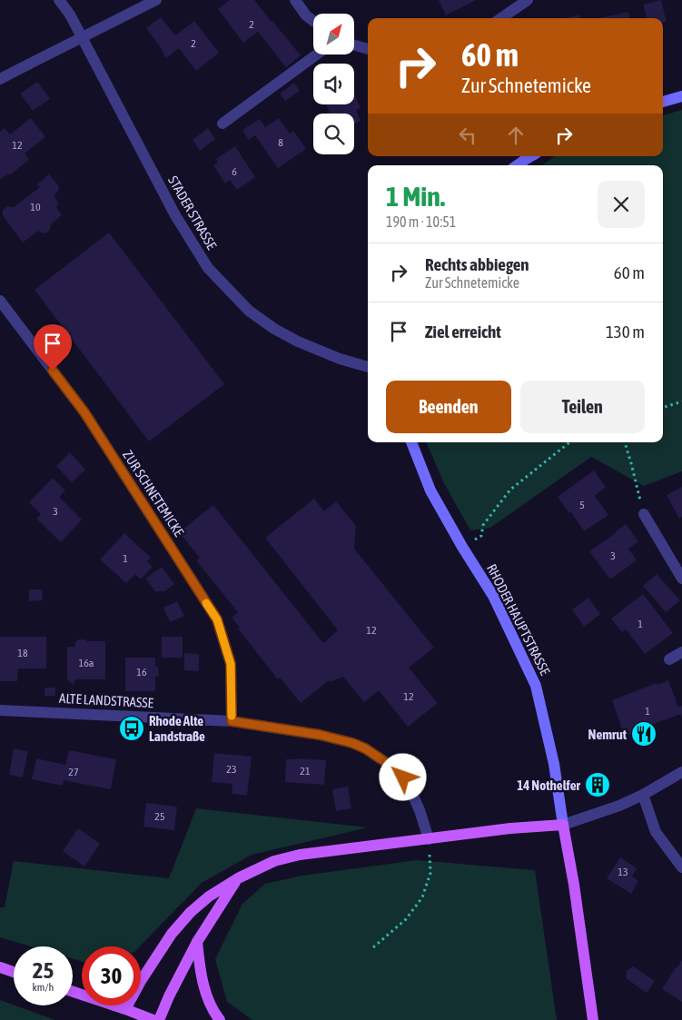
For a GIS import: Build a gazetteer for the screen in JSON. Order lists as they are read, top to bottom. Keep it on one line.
{"streets":{"main road":["RHODER HAUPTSTRASSE"],"street":["STADER STRASSE","ZUR SCHNETEMICKE","ALTE LANDSTRASSE"]},"crossings":[["ZUR SCHNETEMICKE","ALTE LANDSTRASSE"]],"places":{"bus stop":["Rhode Alte Landstraße"],"restaurant":["Nemrut"],"building":["14 Nothelfer"]},"house_numbers":["2","2","8","12","6","10","5","3","3","1","1","12","18","16a","16","12","1","23","21","27","25","13"],"north":"top right","page":{"turn":["60 m","Zur Schnetemicke"],"heading":["1 Min.","190 m · 10:51"],"list":[{"name":"Rechts abbiegen","note":"Zur Schnetemicke","value":"60 m"},{"name":"Ziel erreicht","value":"130 m"}],"buttons":["Beenden","Teilen"],"speed":"25 km/h","limit":"30"}}
